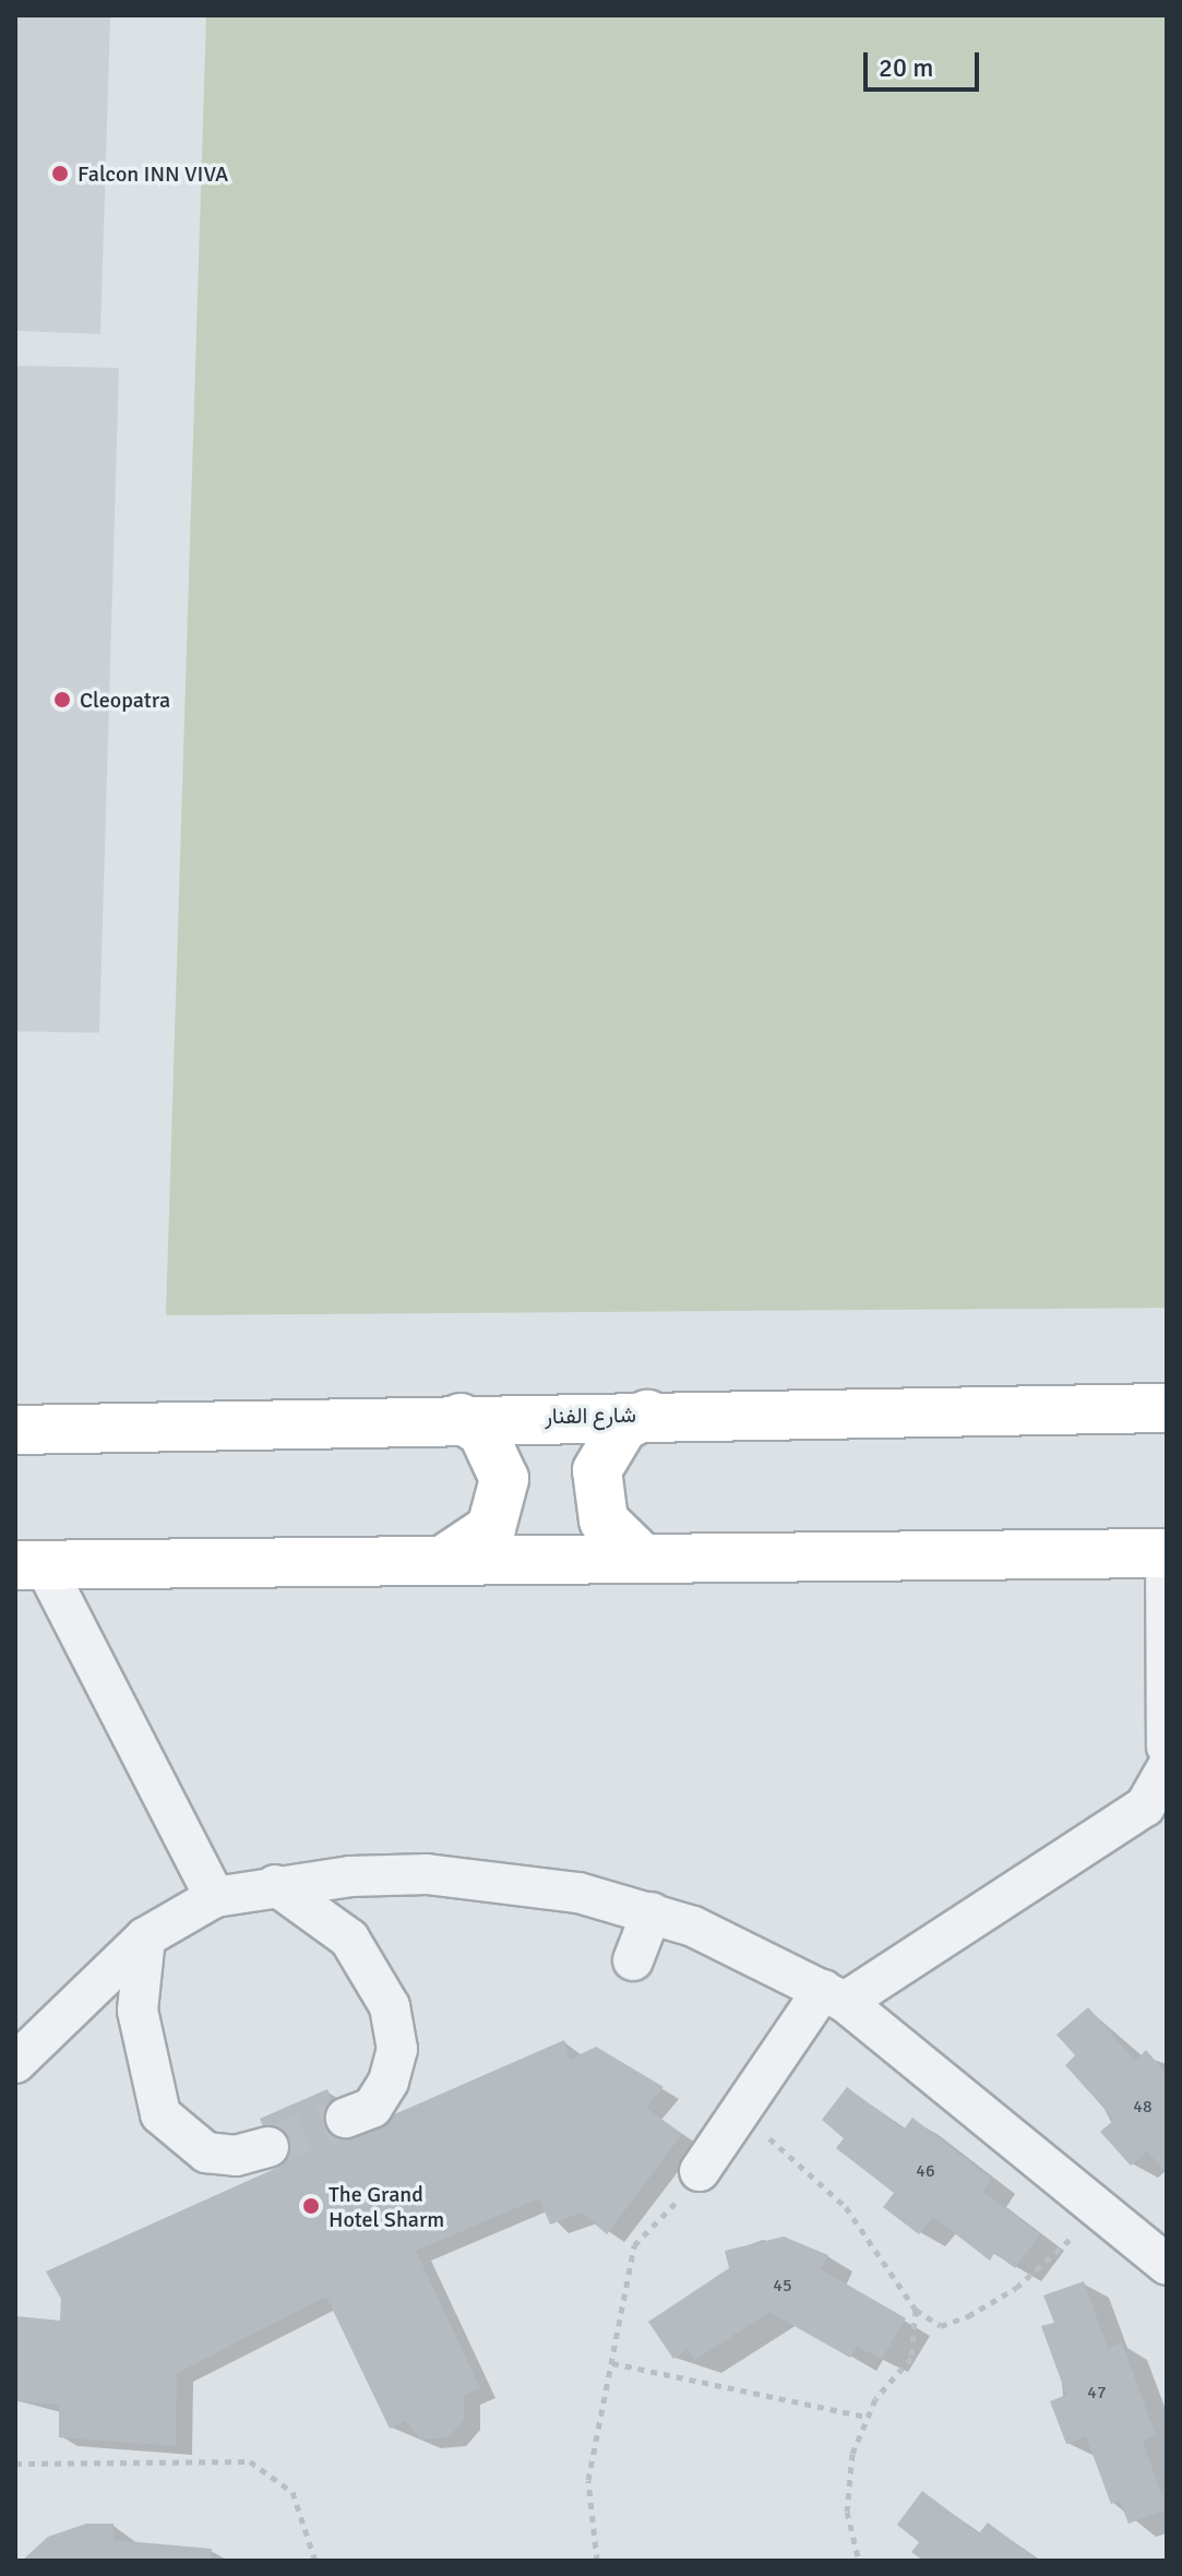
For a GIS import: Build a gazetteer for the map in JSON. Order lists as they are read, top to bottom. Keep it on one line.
{"streets":{"main road":["شارع الفنار"]},"places":["Falcon INN VIVA","Cleopatra","The Grand Hotel Sharm"],"house_numbers":["48","46","45","47"],"scale_bar":"20 m"}
